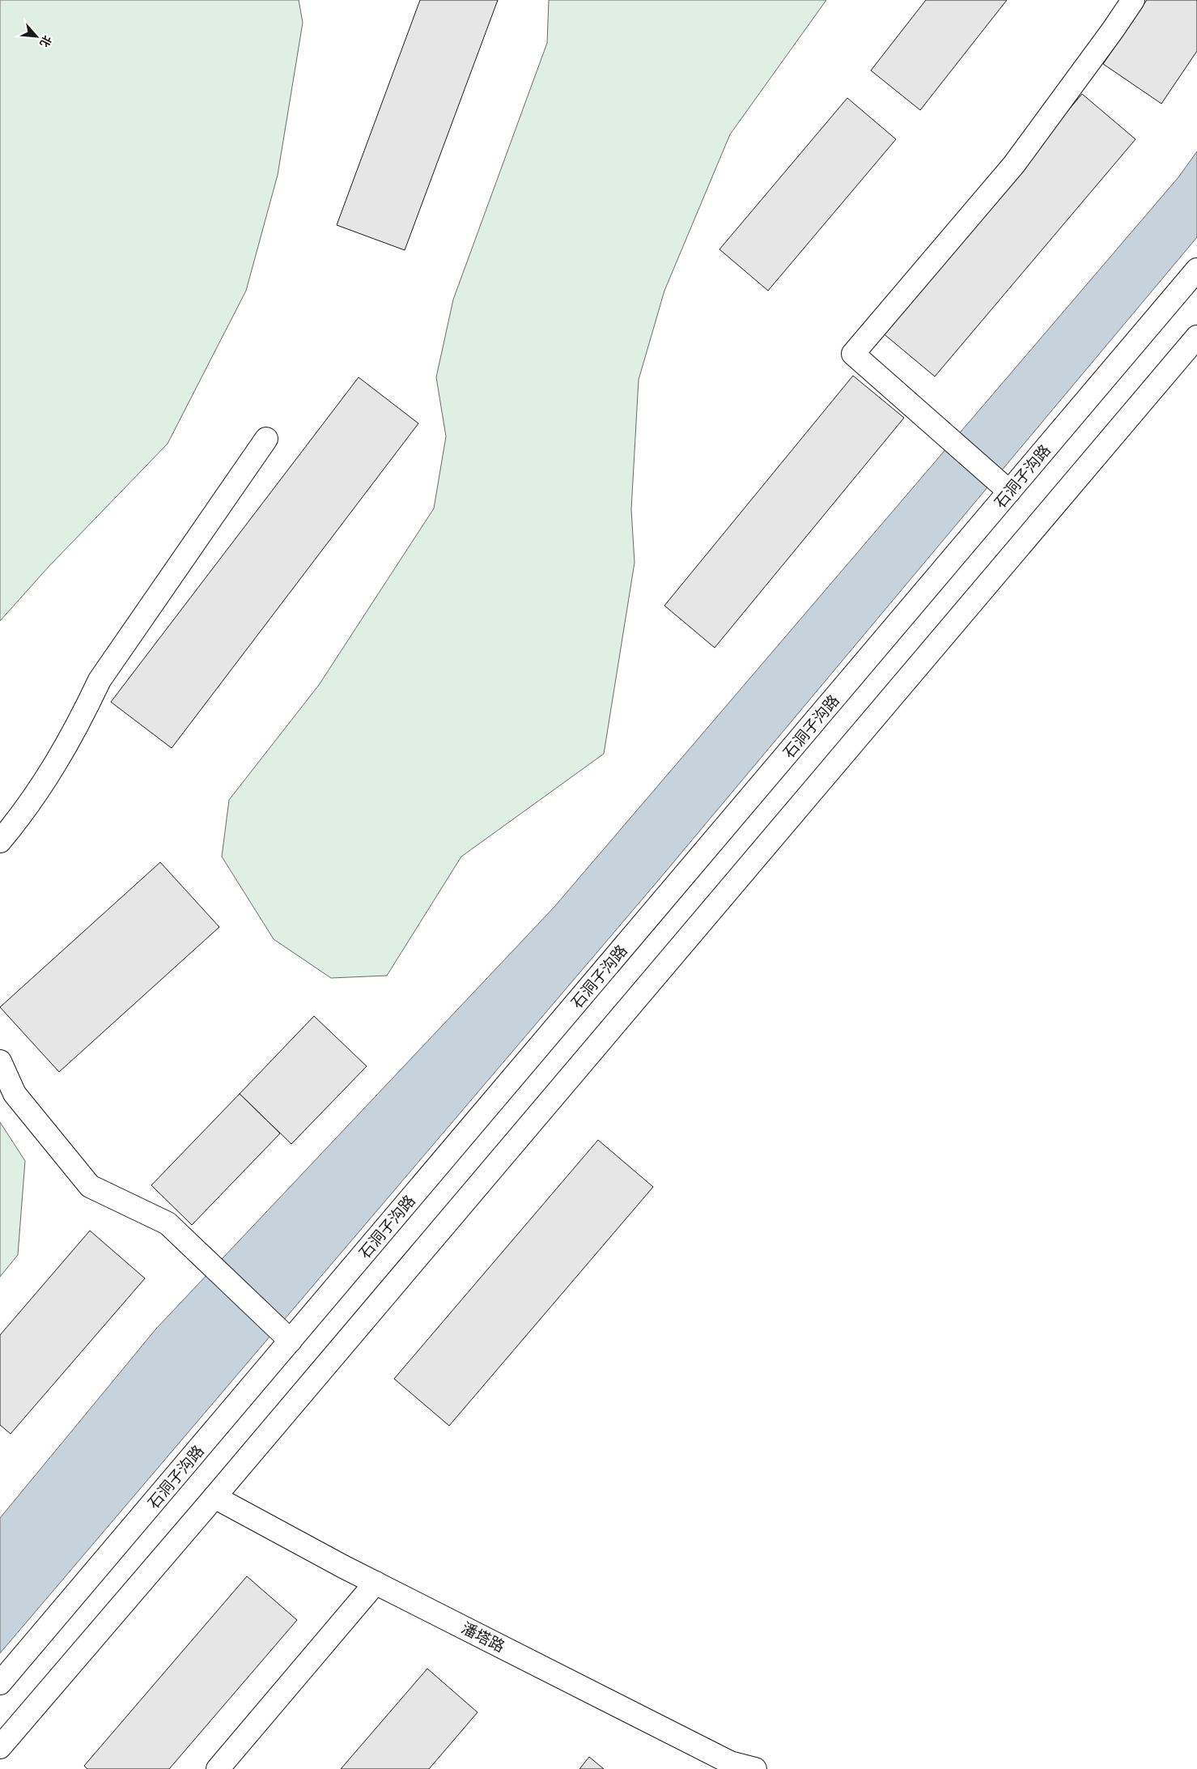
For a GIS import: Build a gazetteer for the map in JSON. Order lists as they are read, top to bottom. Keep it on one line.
{"streets":{"main road":["石洞子沟路","潘塔路"]},"north":"bottom right"}
